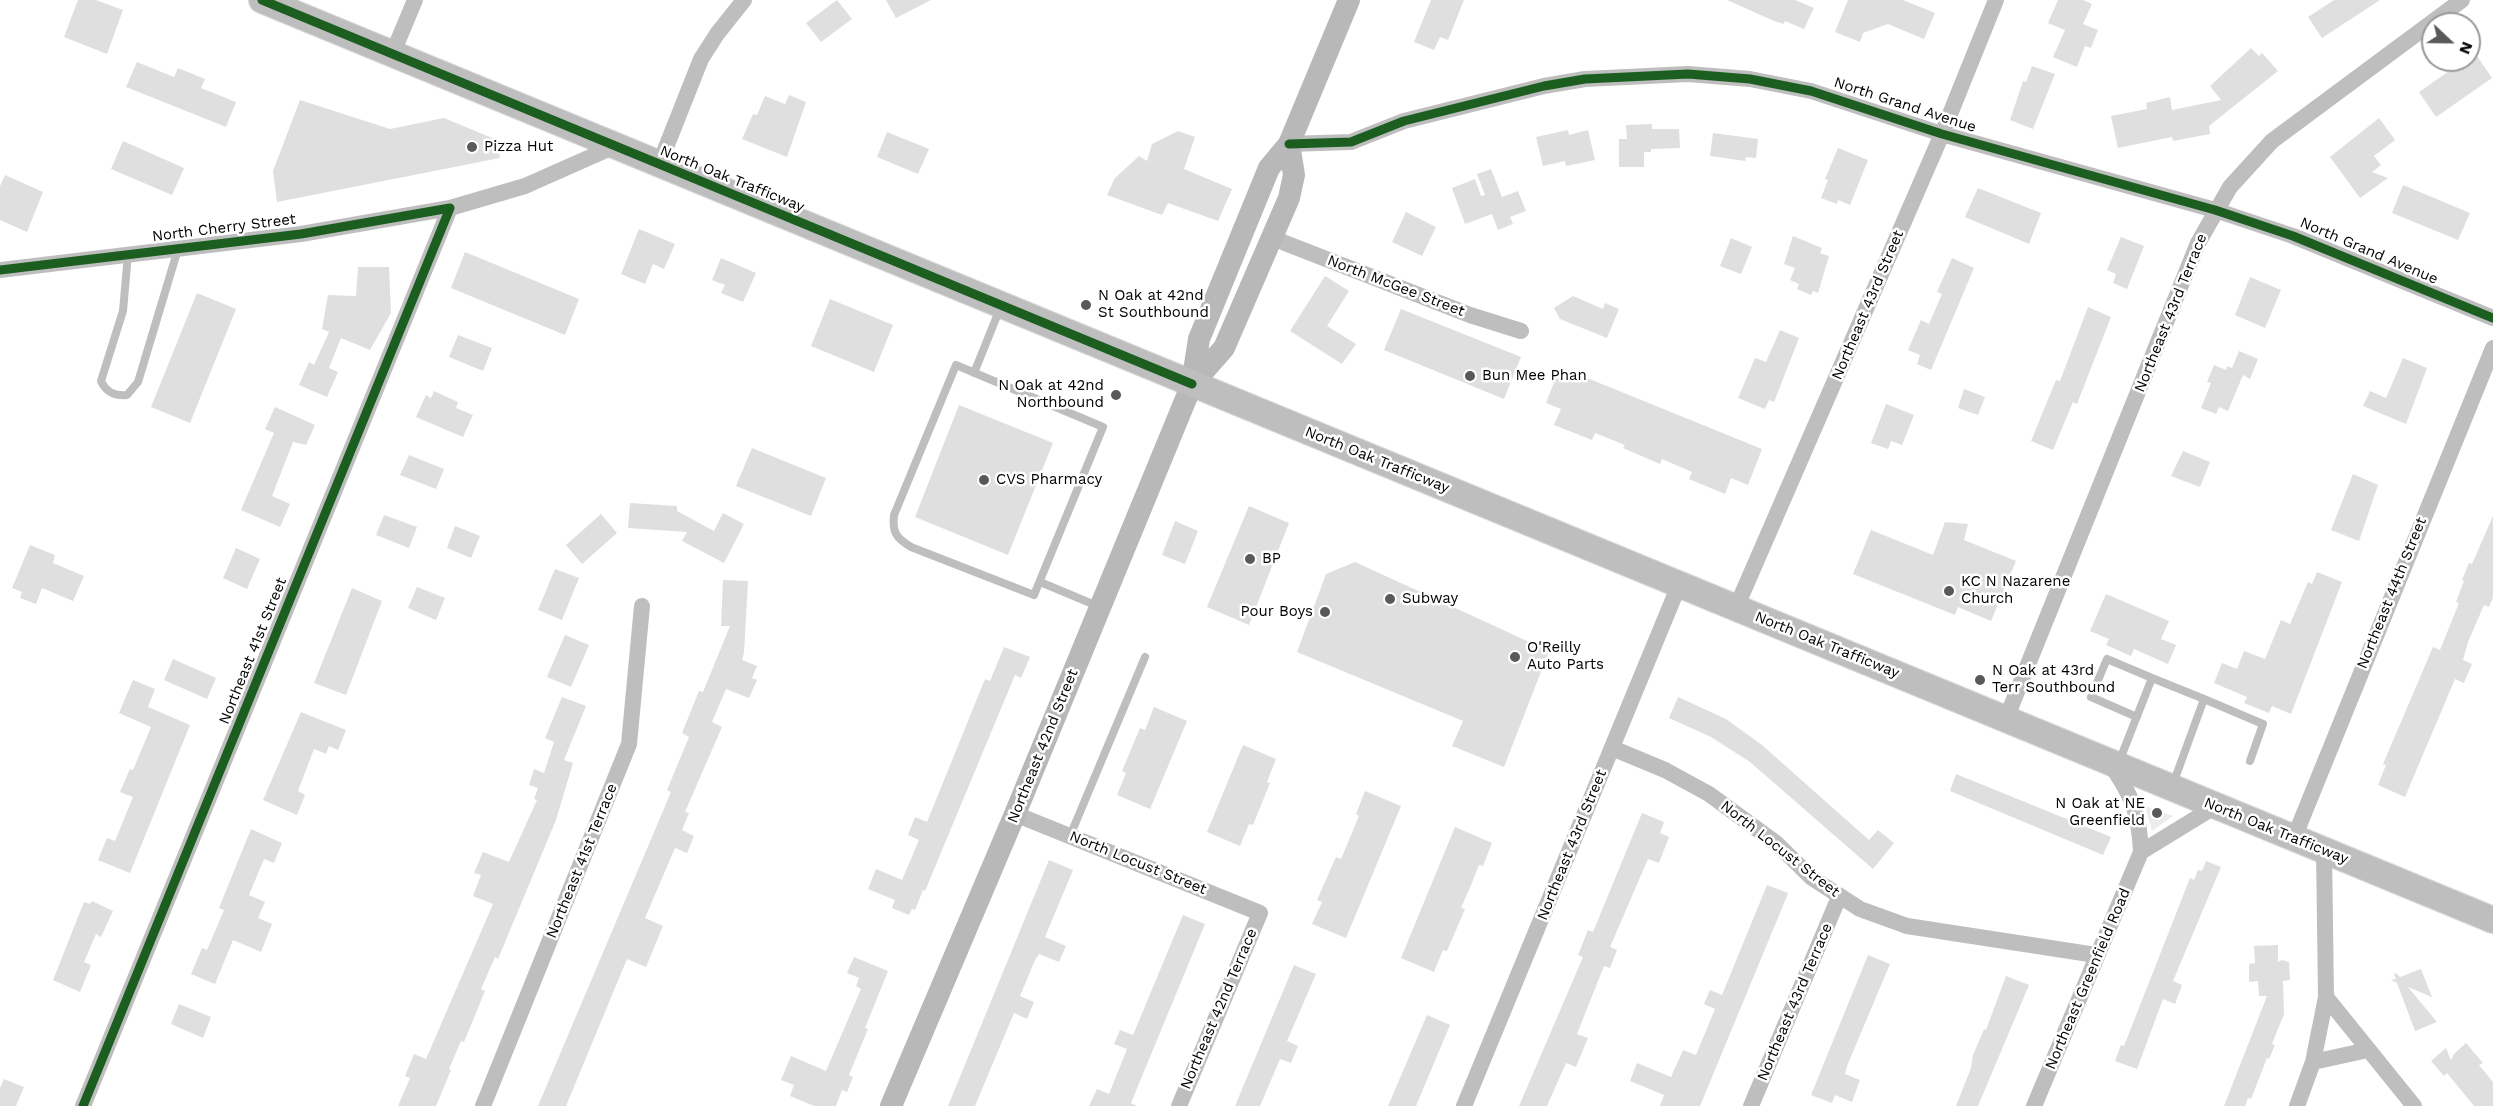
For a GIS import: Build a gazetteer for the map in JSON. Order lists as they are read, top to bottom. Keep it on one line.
{"streets":{"main road":["North Oak Trafficway","Northeast 42nd Street"],"street":["North Grand Avenue","North Cherry Street","North McGee Street","Northeast 43rd Street","Northeast 43rd Terrace","Northeast 44th Street","Northeast 41st Street","North Locust Street","Northeast 41st Terrace","Northeast Greenfield Road","Northeast 42nd Terrace"]},"crossings":[["North Grand Avenue","Northeast 43rd Street"],["North Grand Avenue","Northeast 43rd Terrace"],["North Oak Trafficway","North Cherry Street"],["North Oak Trafficway","Northeast 43rd Street"],["North Oak Trafficway","Northeast 43rd Terrace"],["North Oak Trafficway","Northeast 44th Street"],["North Oak Trafficway","Northeast 42nd Street"],["North Oak Trafficway","Northeast Greenfield Road"],["North Cherry Street","Northeast 41st Street"],["Northeast 43rd Street","North Locust Street"],["Northeast 43rd Terrace","North Locust Street"],["Northeast 42nd Street","North Locust Street"],["North Locust Street","Northeast Greenfield Road"],["North Locust Street","Northeast 42nd Terrace"]],"places":["Pizza Hut","N Oak at 42nd St Southbound","Bun Mee Phan","N Oak at 42nd Northbound","CVS Pharmacy","BP","KC N Nazarene Church","Subway","Pour Boys","O'Reilly Auto Parts","N Oak at 43rd Terr Southbound","N Oak at NE Greenfield"],"north":"right"}
